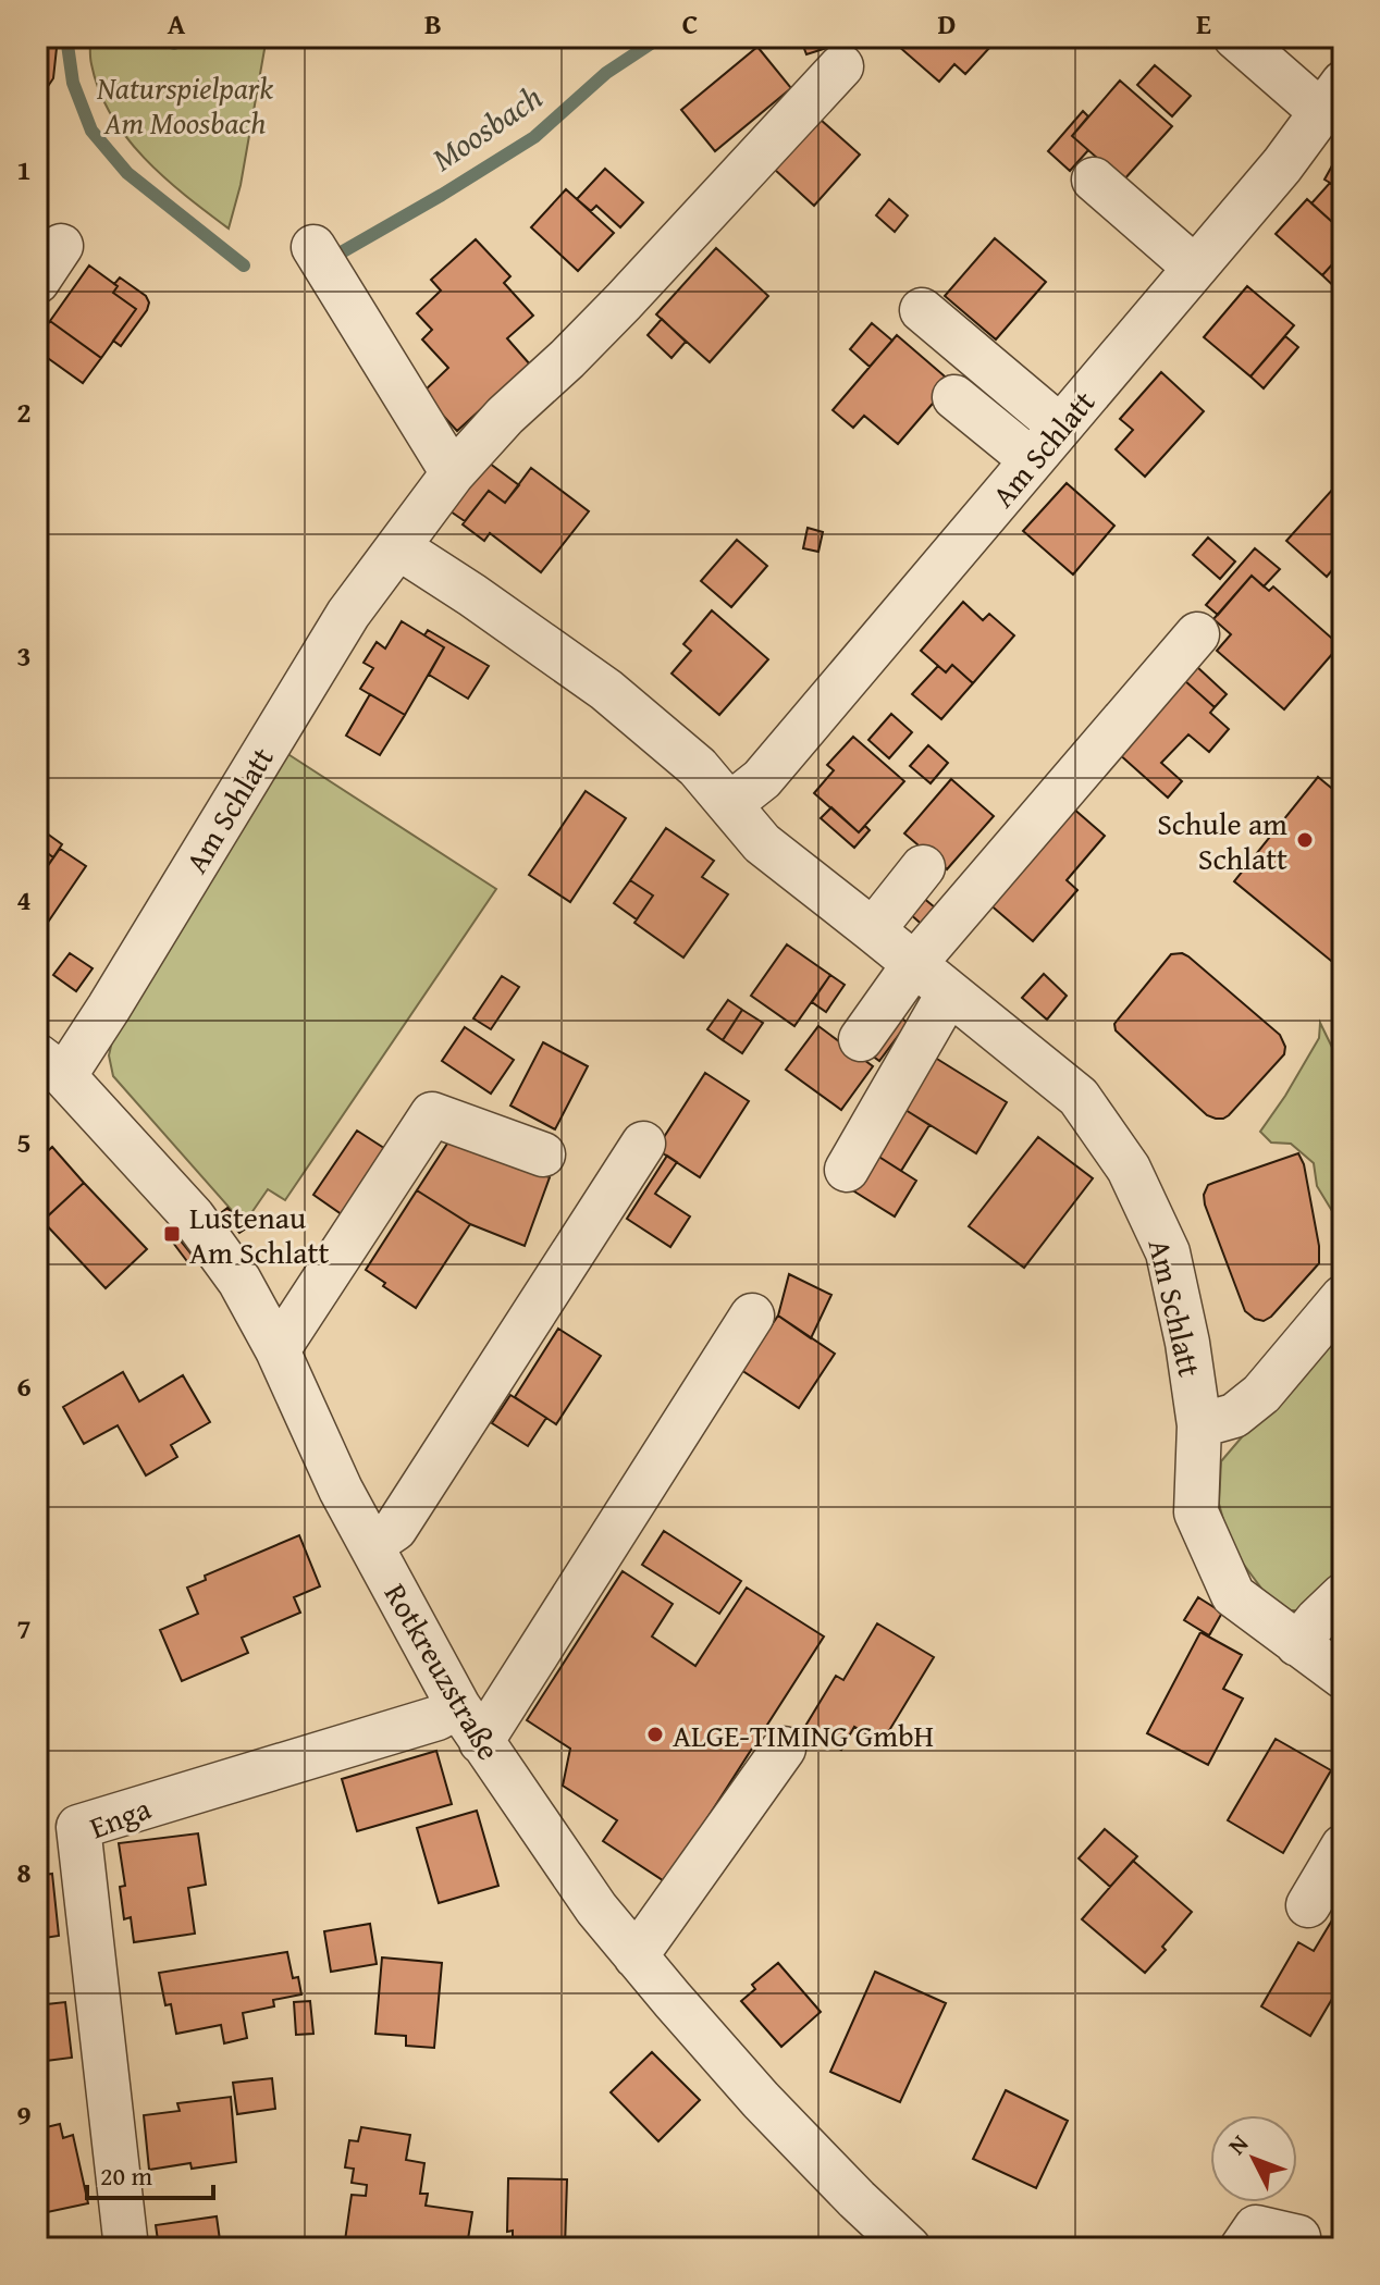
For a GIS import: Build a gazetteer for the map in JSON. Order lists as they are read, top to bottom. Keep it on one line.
{"streets":{"street":["Am Schlatt","Rotkreuzstraße","Enga"]},"crossings":[["Am Schlatt","Rotkreuzstraße"],["Rotkreuzstraße","Enga"]],"water":["Moosbach"],"parks":["Naturspielpark Am Moosbach"],"places":{"other":["Schule am Schlatt","ALGE-TIMING GmbH"],"transit":["Lustenau Am Schlatt"]},"scale_bar":"20 m","north":"top left","grid":{"columns":["A","B","C","D","E"],"rows":["1","2","3","4","5","6","7","8","9"]}}
